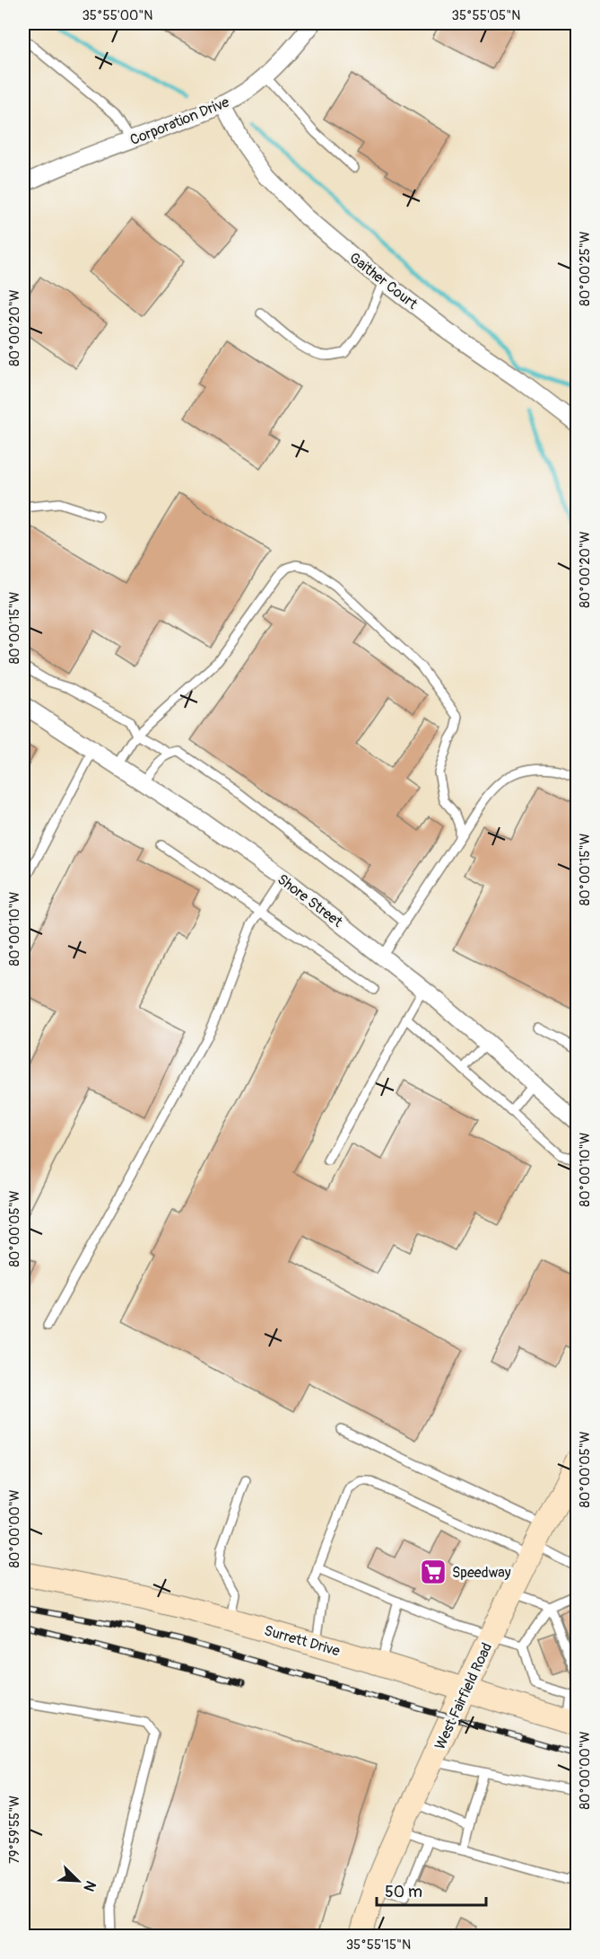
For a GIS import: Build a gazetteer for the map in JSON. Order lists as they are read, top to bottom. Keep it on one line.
{"streets":{"street":["Corporation Drive","Gaither Court","Shore Street","Surrett Drive","West Fairfield Road"]},"crossings":[["Corporation Drive","Gaither Court"],["Surrett Drive","West Fairfield Road"]],"places":{"supermarket":["Speedway"]},"scale_bar":"50 m","north":"bottom right","coordinates":["35°55'00\"N","35°55'05\"N","80°00'25\"W","80°00'20\"W","80°00'15\"W","80°00'10\"W","80°00'05\"W","80°00'00\"W","79°59'55\"W","35°55'15\"N"]}
